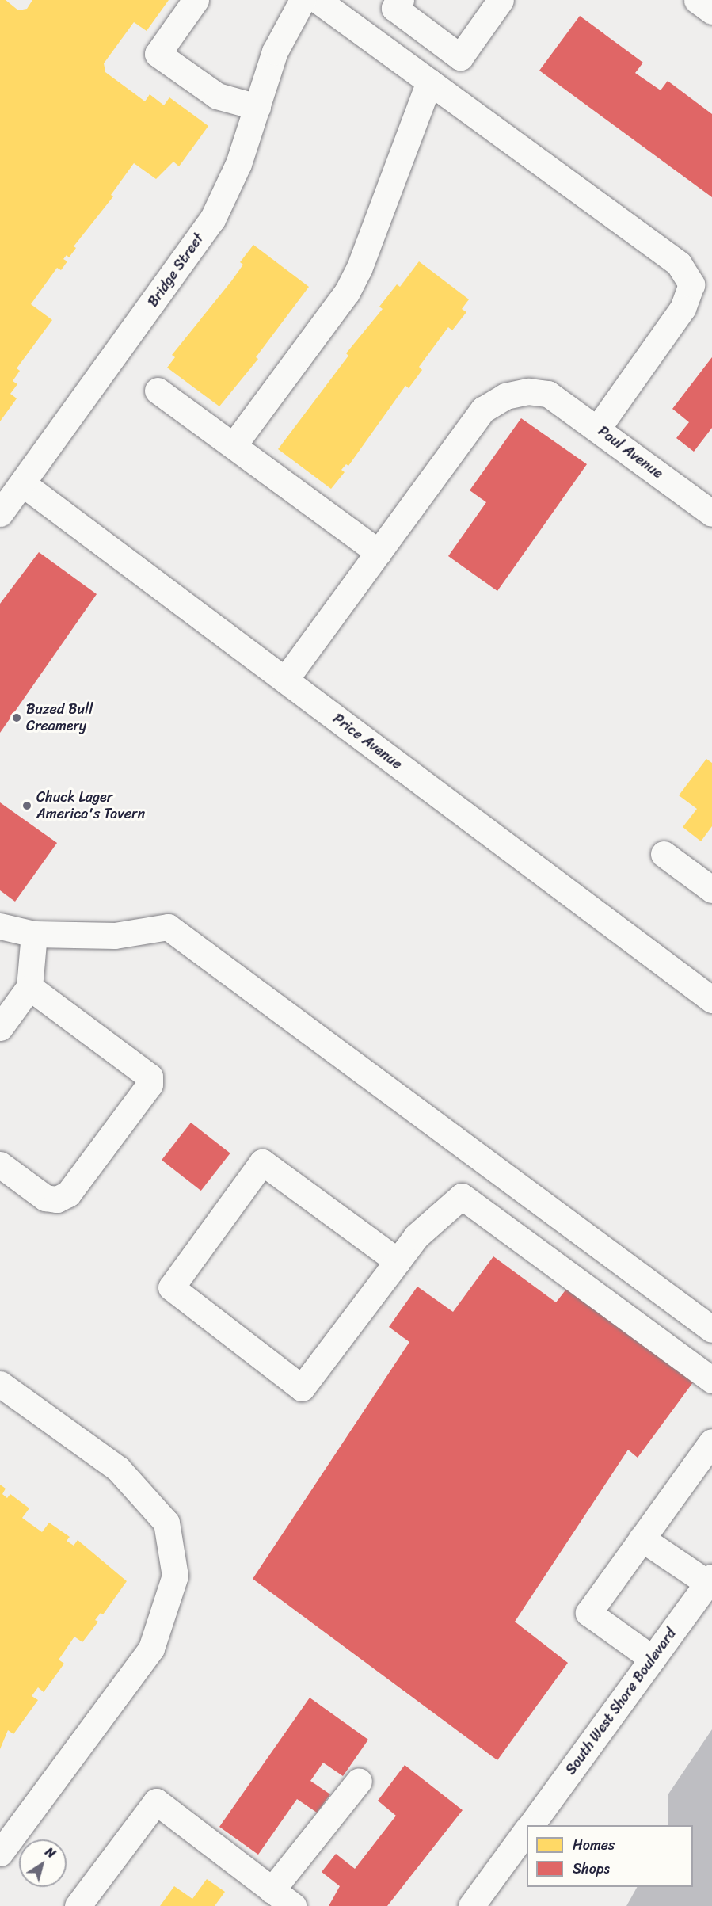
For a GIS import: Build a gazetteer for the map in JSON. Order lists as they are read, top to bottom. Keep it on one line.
{"streets":{"street":["Bridge Street","Paul Avenue","Price Avenue","South West Shore Boulevard"]},"crossings":[["Bridge Street","Price Avenue"]],"places":["Buzed Bull Creamery","Chuck Lager America's Tavern"],"legend":["Homes","Shops"],"north":"top right"}
